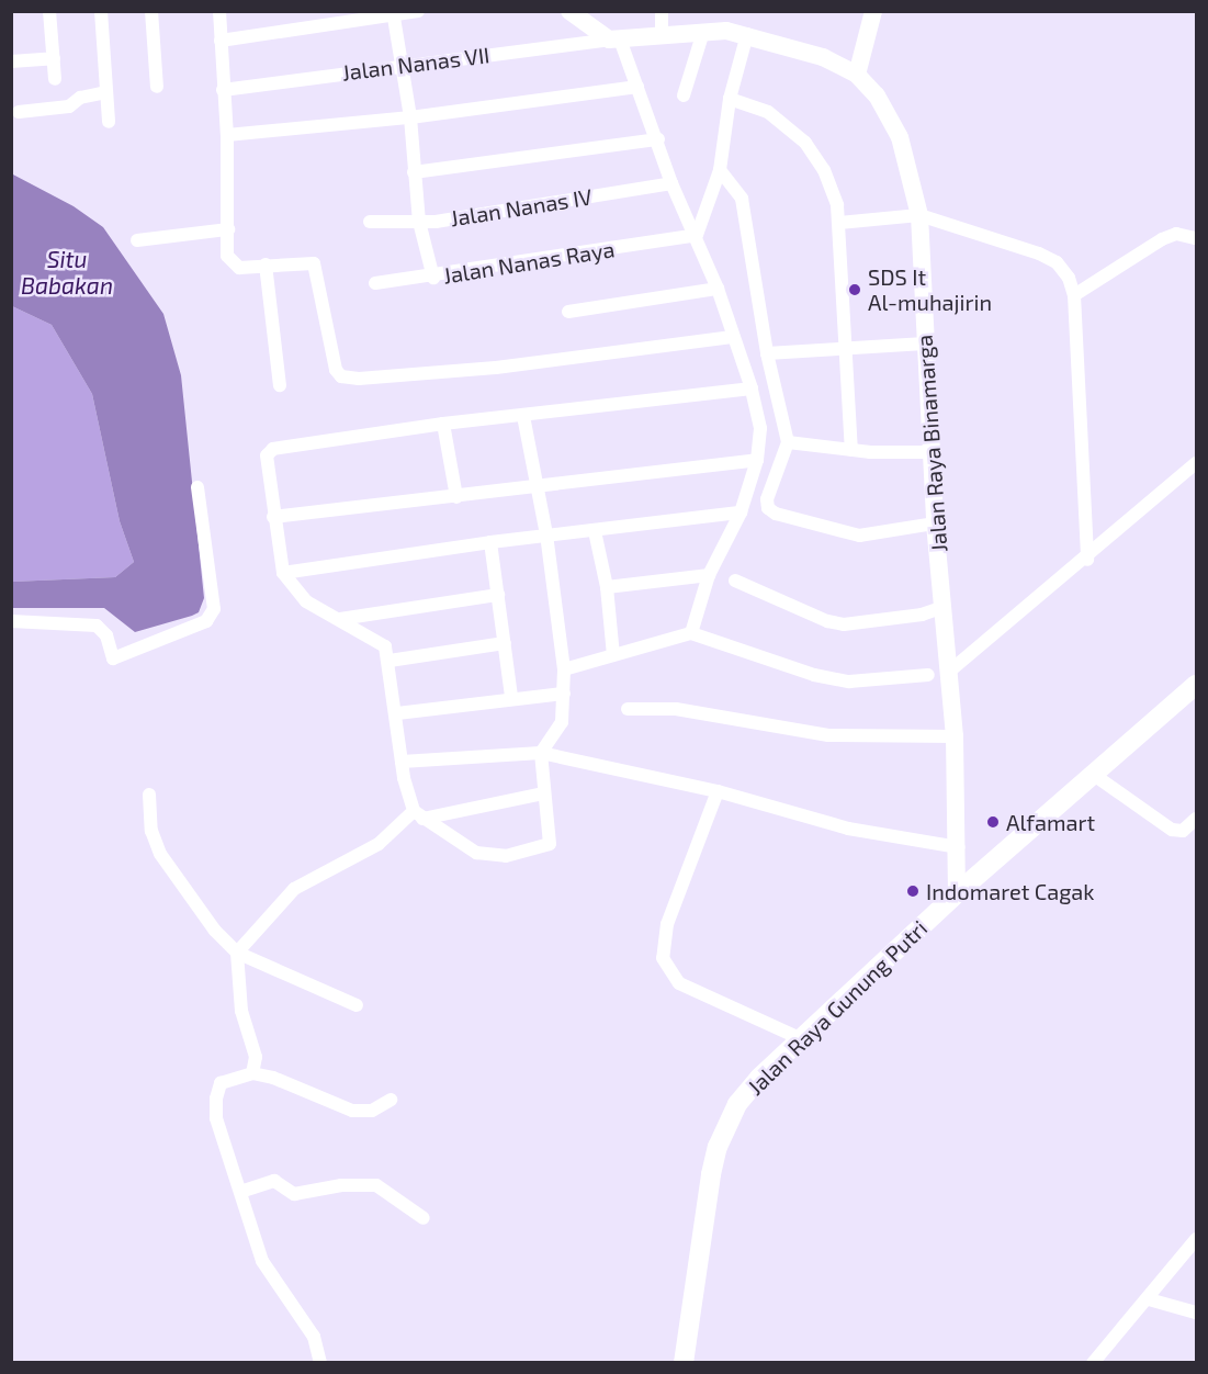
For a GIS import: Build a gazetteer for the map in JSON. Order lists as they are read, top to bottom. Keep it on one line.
{"streets":{"main road":["Jalan Raya Gunung Putri"],"street":["Jalan Nanas VII","Jalan Nanas IV","Jalan Nanas Raya","Jalan Raya Binamarga"]},"crossings":[["Jalan Nanas VII","Jalan Nanas Raya"],["Jalan Nanas IV","Jalan Nanas Raya"],["Jalan Raya Binamarga","Jalan Raya Gunung Putri"]],"water":["Situ Babakan"],"places":["SDS It Al-muhajirin","Alfamart","Indomaret Cagak"]}
